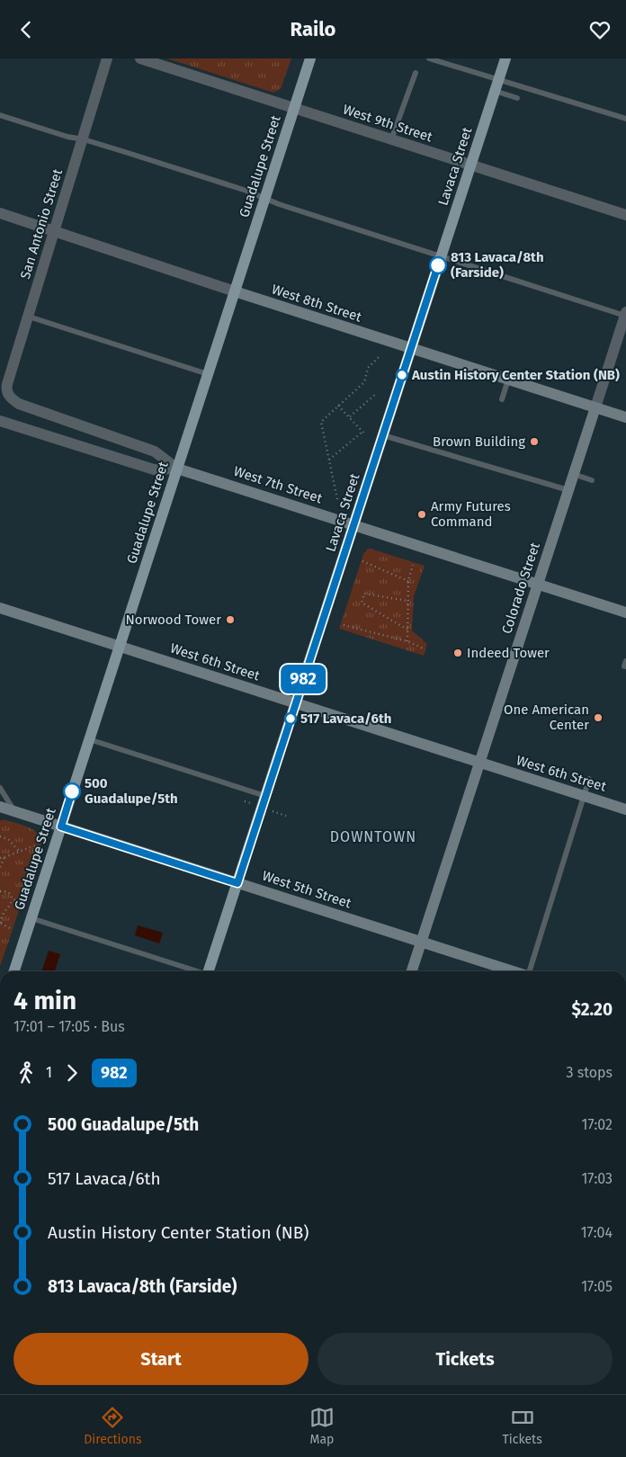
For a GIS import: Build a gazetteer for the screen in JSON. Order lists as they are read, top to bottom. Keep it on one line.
{"streets":{"main road":["Guadalupe Street","Lavaca Street","West 8th Street","West 7th Street","Colorado Street","West 6th Street","West 5th Street"],"street":["West 9th Street","San Antonio Street"]},"crossings":[["West 9th Street","Guadalupe Street"],["West 9th Street","Lavaca Street"],["Guadalupe Street","West 8th Street"],["Guadalupe Street","West 7th Street"],["Guadalupe Street","West 6th Street"],["Guadalupe Street","West 5th Street"],["Lavaca Street","West 8th Street"],["Lavaca Street","West 7th Street"],["Lavaca Street","West 6th Street"],["Lavaca Street","West 5th Street"],["San Antonio Street","West 8th Street"],["San Antonio Street","West 7th Street"],["West 8th Street","Colorado Street"],["West 7th Street","Colorado Street"],["Colorado Street","West 6th Street"],["Colorado Street","West 5th Street"]],"districts":["DOWNTOWN"],"places":["813 Lavaca/8th (Farside)","Austin History Center Station (NB)","Brown Building","Army Futures Command","Norwood Tower","Indeed Tower","One American Center","517 Lavaca/6th","500 Guadalupe/5th"],"lines":["bus line 982"],"page":{"header":"Railo","on_map":"982","heading":["4 min","17:01 – 17:05 · Bus","$2.20"],"legs":["1","982","3 stops"],"list":[{"name":"500 Guadalupe/5th","value":"17:02"},{"name":"517 Lavaca/6th","value":"17:03"},{"name":"Austin History Center Station (NB)","value":"17:04"},{"name":"813 Lavaca/8th (Farside)","value":"17:05"}],"buttons":["Start","Tickets"],"tabs":["Directions","Map","Tickets"]}}
